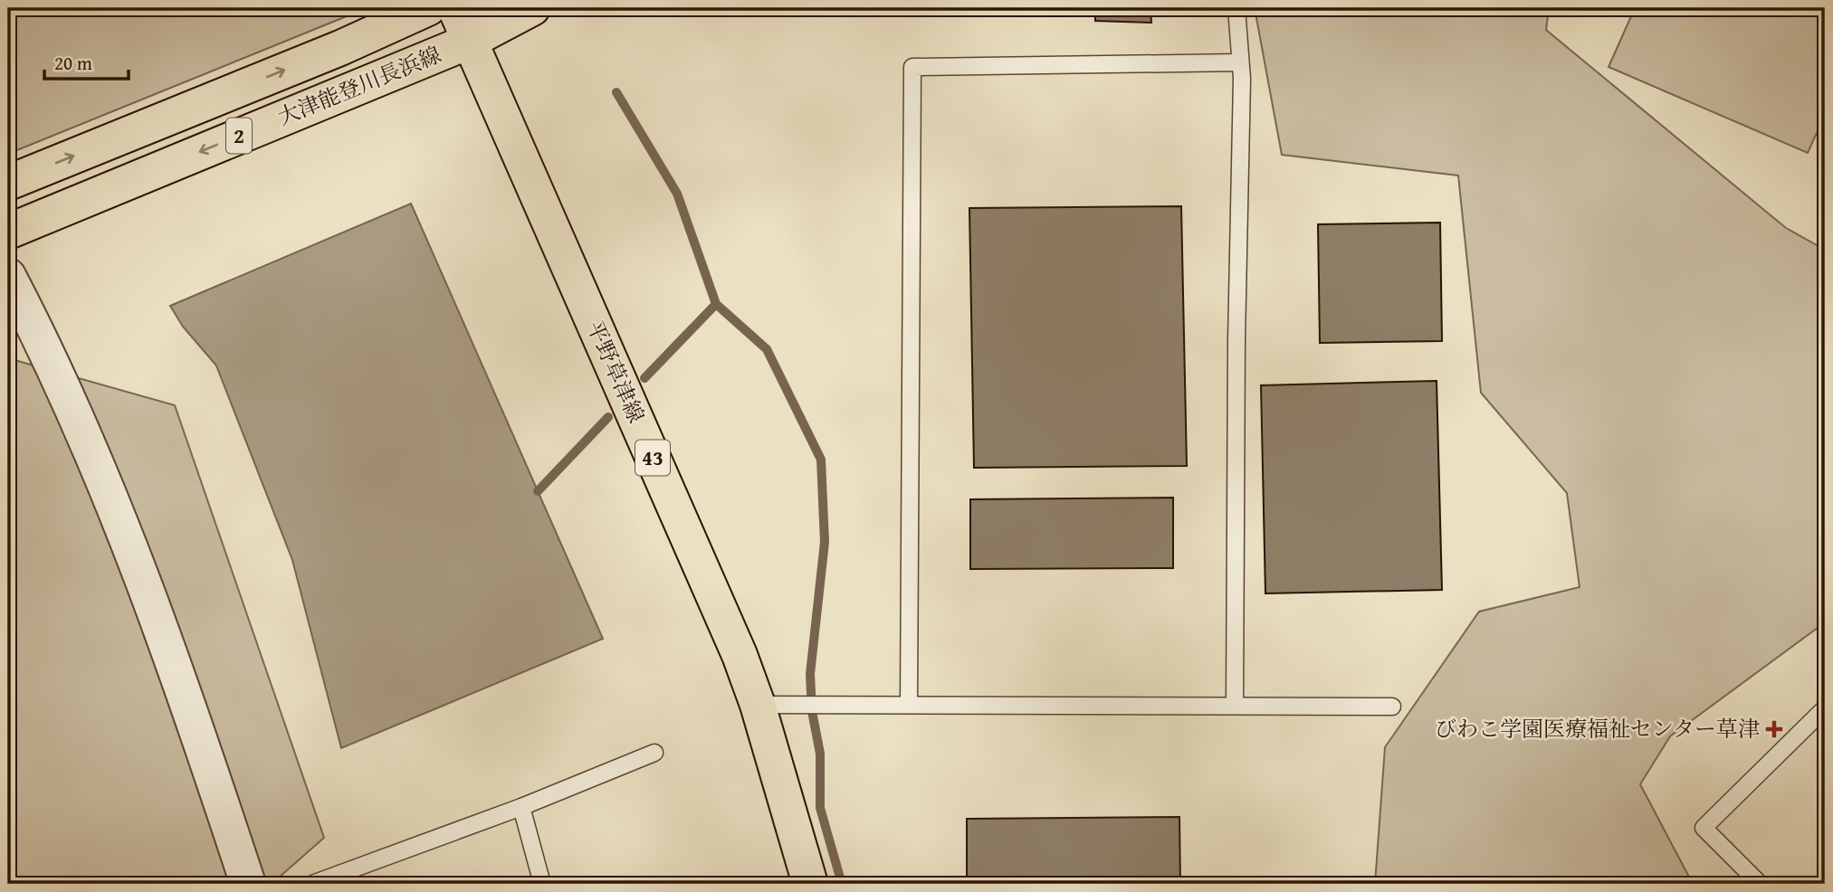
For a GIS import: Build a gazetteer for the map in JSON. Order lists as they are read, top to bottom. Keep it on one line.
{"streets":{"main road":["大津能登川長浜線","2","平野草津線","43"]},"crossings":[["大津能登川長浜線","平野草津線"]],"places":{"health":["びわこ学園医療福祉センター草津"]},"scale_bar":"20 m"}
